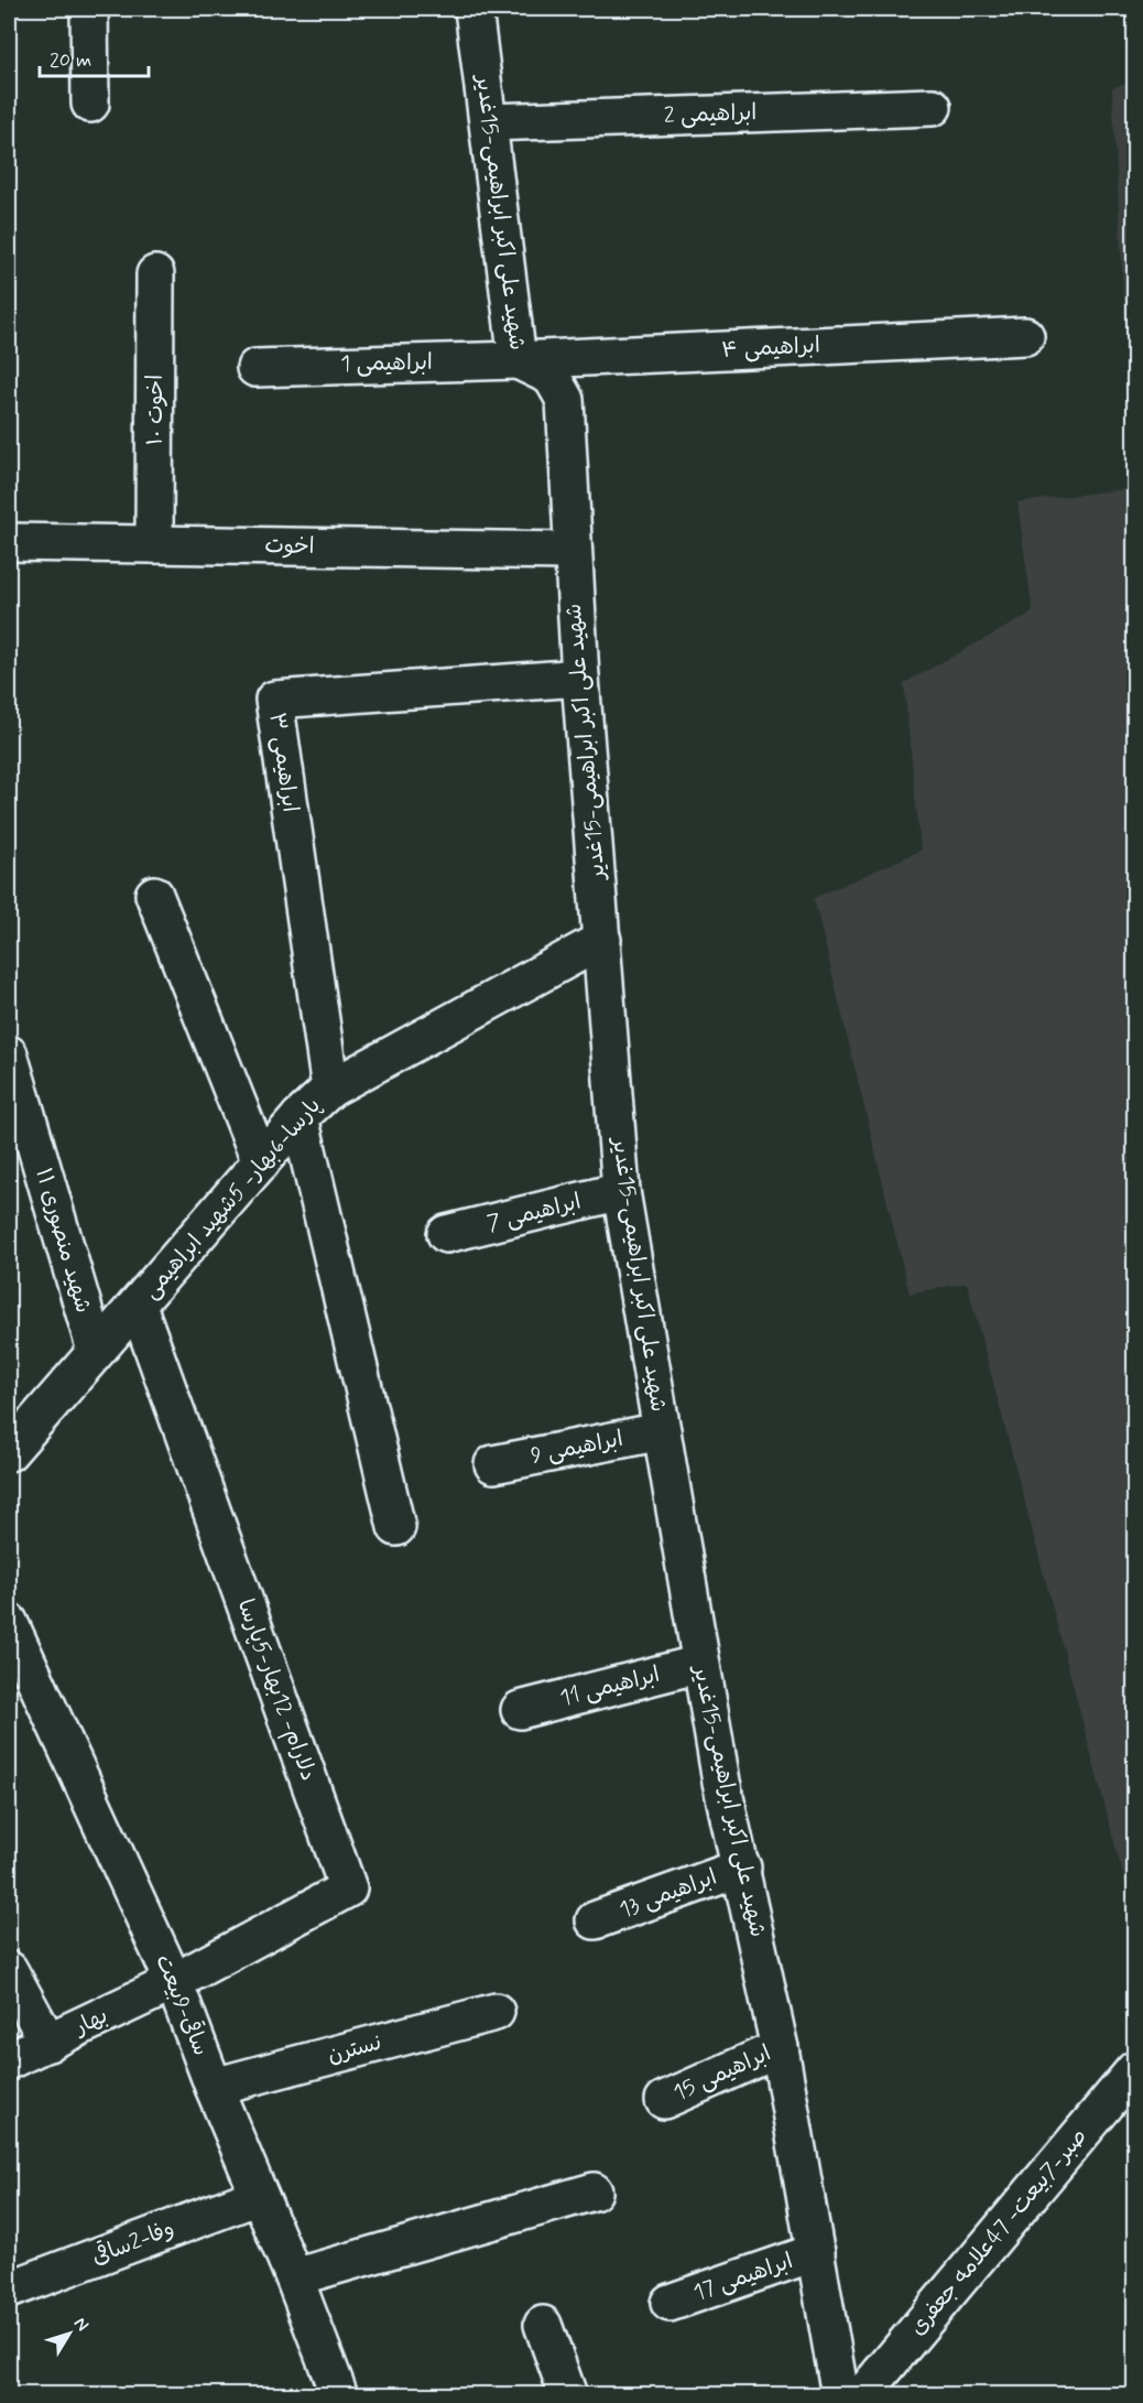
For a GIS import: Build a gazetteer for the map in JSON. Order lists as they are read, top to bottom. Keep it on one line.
{"streets":{"street":["ابراهیمی 2","شهید علی اکبر ابراهیمی-15غدیر","ابراهیمی ۴","ابراهیمی 1","اخوت ۱۰","اخوت","ابراهیمی ۳","پارسا-6بهار- 5شهید ابراهیمی","ابراهیمی 7","شهید منصوری ۱۱","ابراهیمی 9","ابراهیمی 11","دلارام- 12بهار-5پارسا","ابراهیمی 13","ساقی-9بیعت","بهار","نسترن","ابراهیمی 15","صبر-7بیعت- 47علامه جعفری","وفا-2ساقی","ابراهیمی 17"]},"crossings":[["ابراهیمی 2","شهید علی اکبر ابراهیمی-15غدیر"],["شهید علی اکبر ابراهیمی-15غدیر","ابراهیمی ۴"],["شهید علی اکبر ابراهیمی-15غدیر","ابراهیمی 1"],["شهید علی اکبر ابراهیمی-15غدیر","اخوت"],["شهید علی اکبر ابراهیمی-15غدیر","ابراهیمی ۳"],["شهید علی اکبر ابراهیمی-15غدیر","پارسا-6بهار- 5شهید ابراهیمی"],["شهید علی اکبر ابراهیمی-15غدیر","ابراهیمی 7"],["شهید علی اکبر ابراهیمی-15غدیر","ابراهیمی 9"],["شهید علی اکبر ابراهیمی-15غدیر","ابراهیمی 11"],["شهید علی اکبر ابراهیمی-15غدیر","ابراهیمی 13"],["شهید علی اکبر ابراهیمی-15غدیر","ابراهیمی 15"],["شهید علی اکبر ابراهیمی-15غدیر","ابراهیمی 17"],["ابراهیمی ۴","ابراهیمی 1"],["اخوت ۱۰","اخوت"],["ابراهیمی ۳","پارسا-6بهار- 5شهید ابراهیمی"],["پارسا-6بهار- 5شهید ابراهیمی","شهید منصوری ۱۱"],["پارسا-6بهار- 5شهید ابراهیمی","دلارام- 12بهار-5پارسا"],["دلارام- 12بهار-5پارسا","ساقی-9بیعت"],["دلارام- 12بهار-5پارسا","بهار"],["ساقی-9بیعت","بهار"],["ساقی-9بیعت","نسترن"],["ساقی-9بیعت","وفا-2ساقی"]],"scale_bar":"20 m","north":"top right"}
